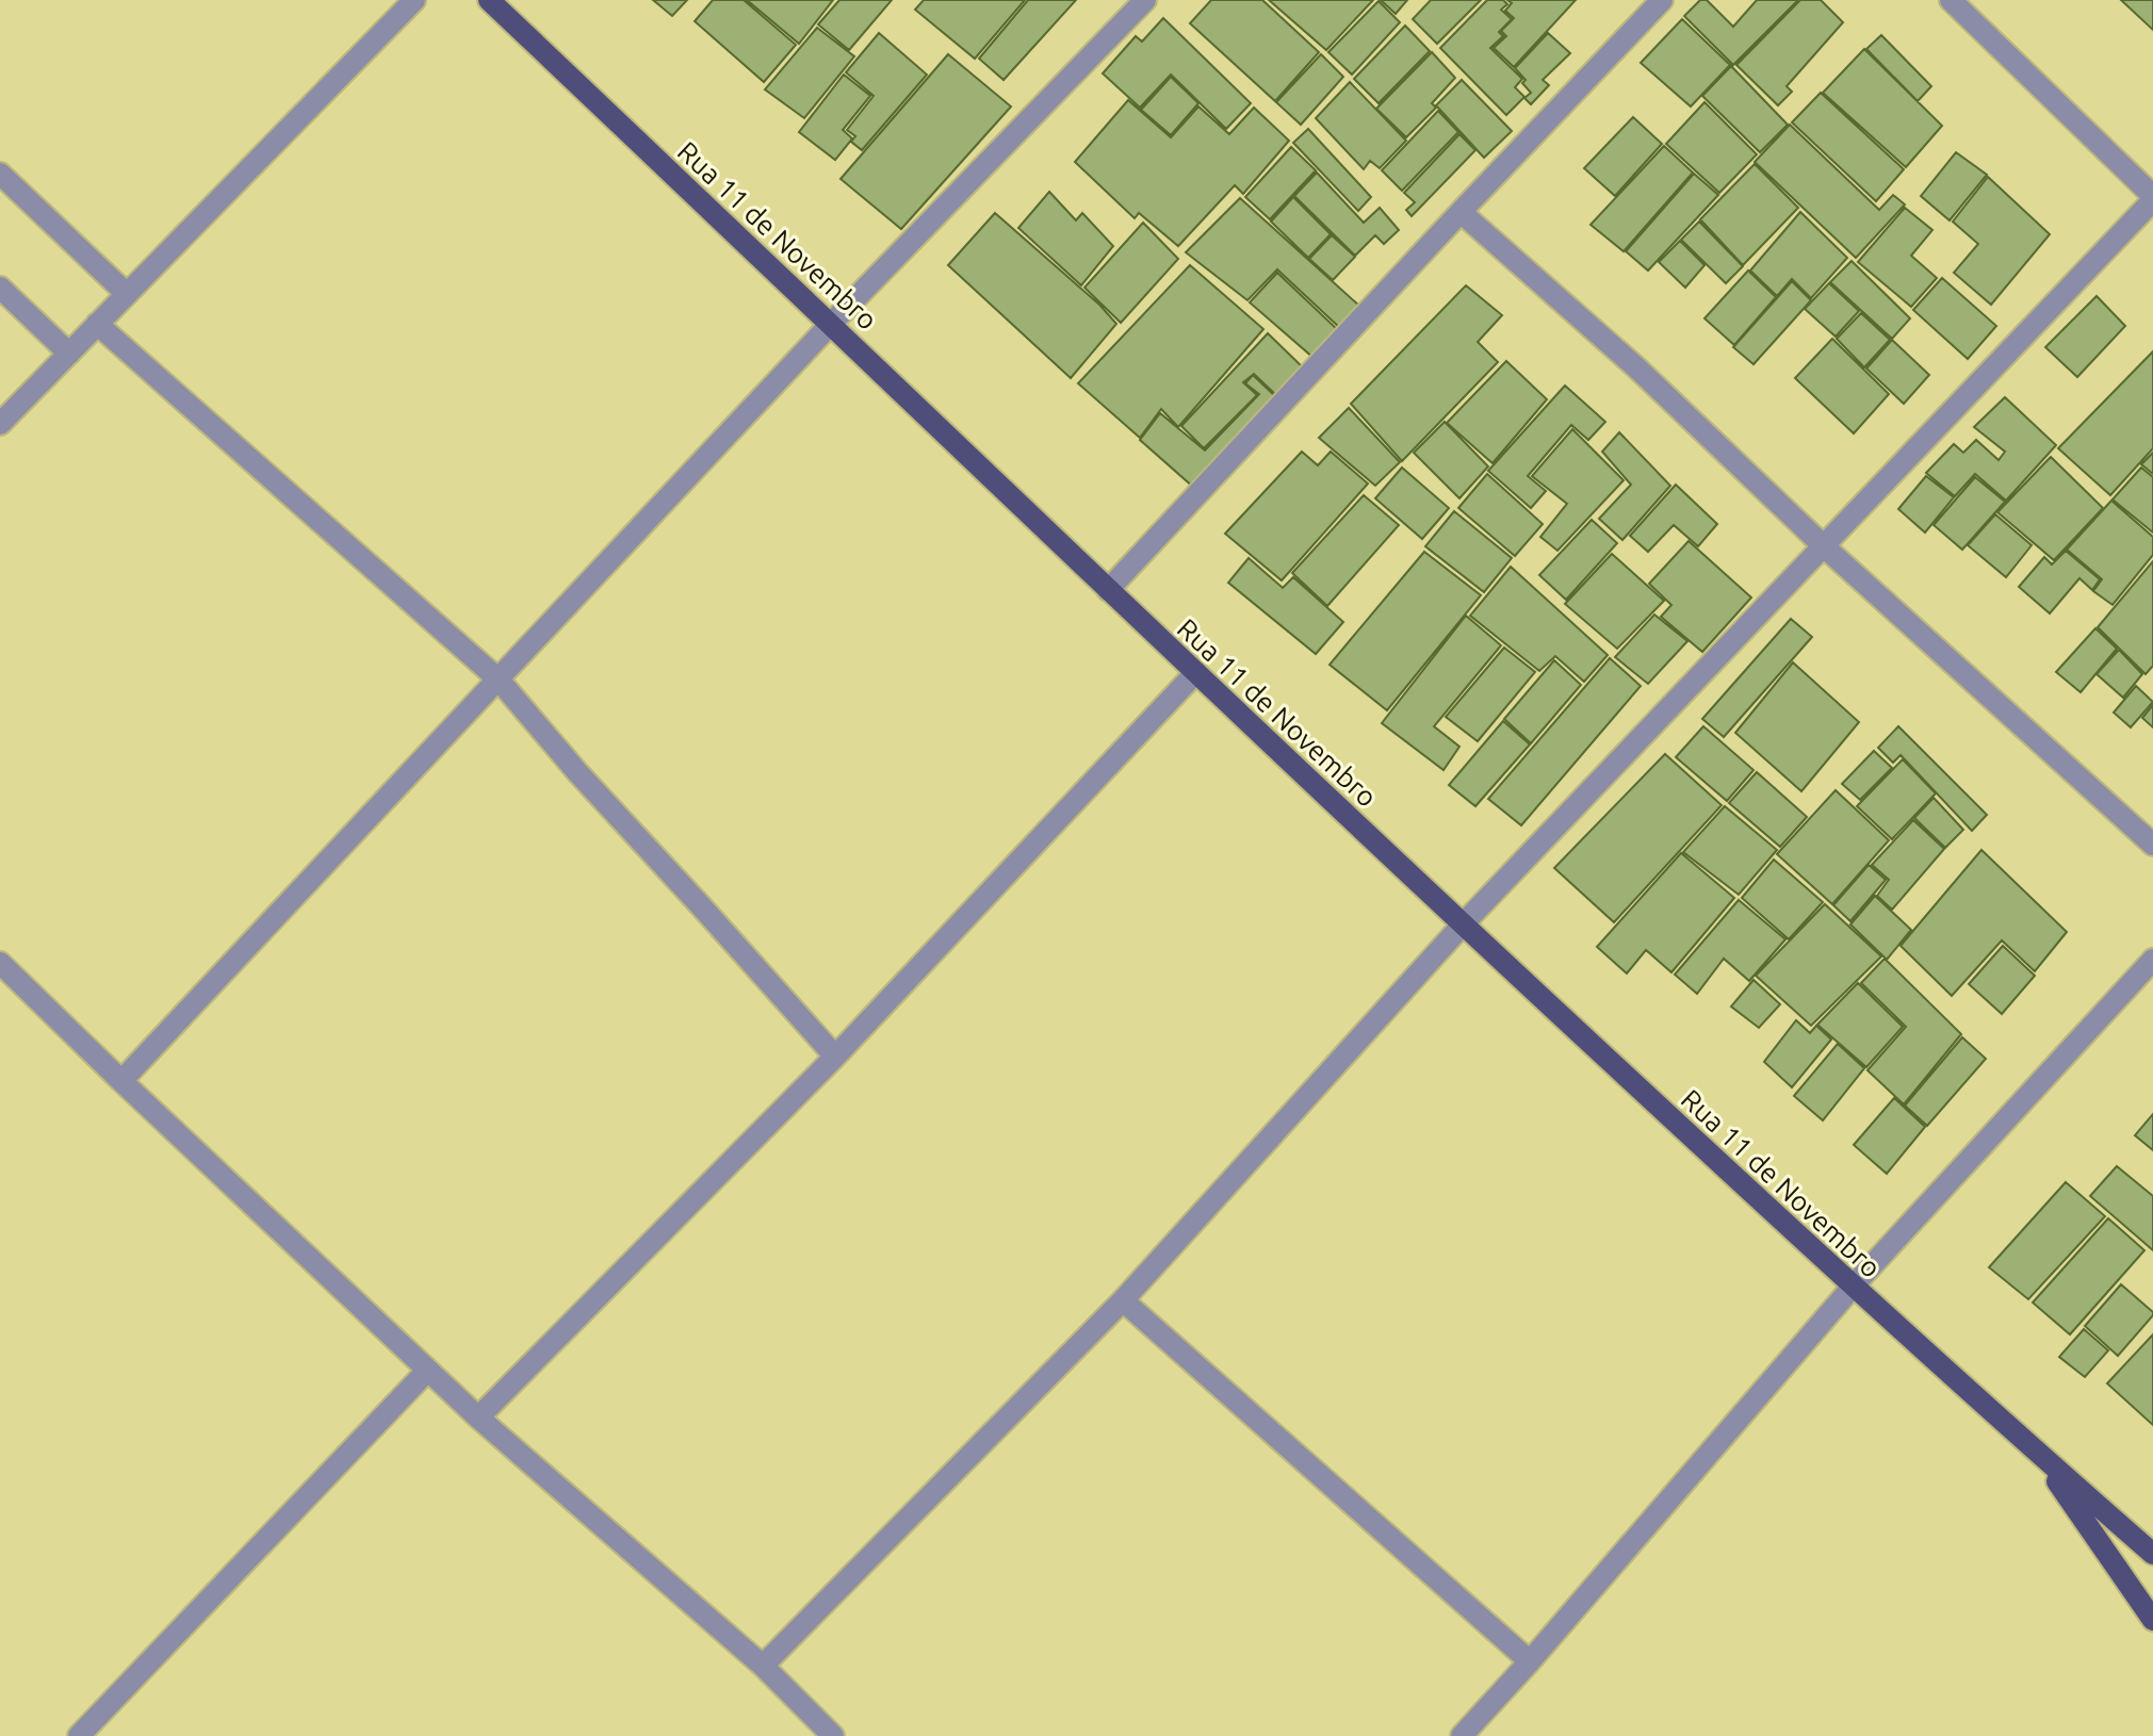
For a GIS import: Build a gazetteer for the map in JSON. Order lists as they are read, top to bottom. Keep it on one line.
{"streets":{"main road":["Rua 11 de Novembro"]}}
